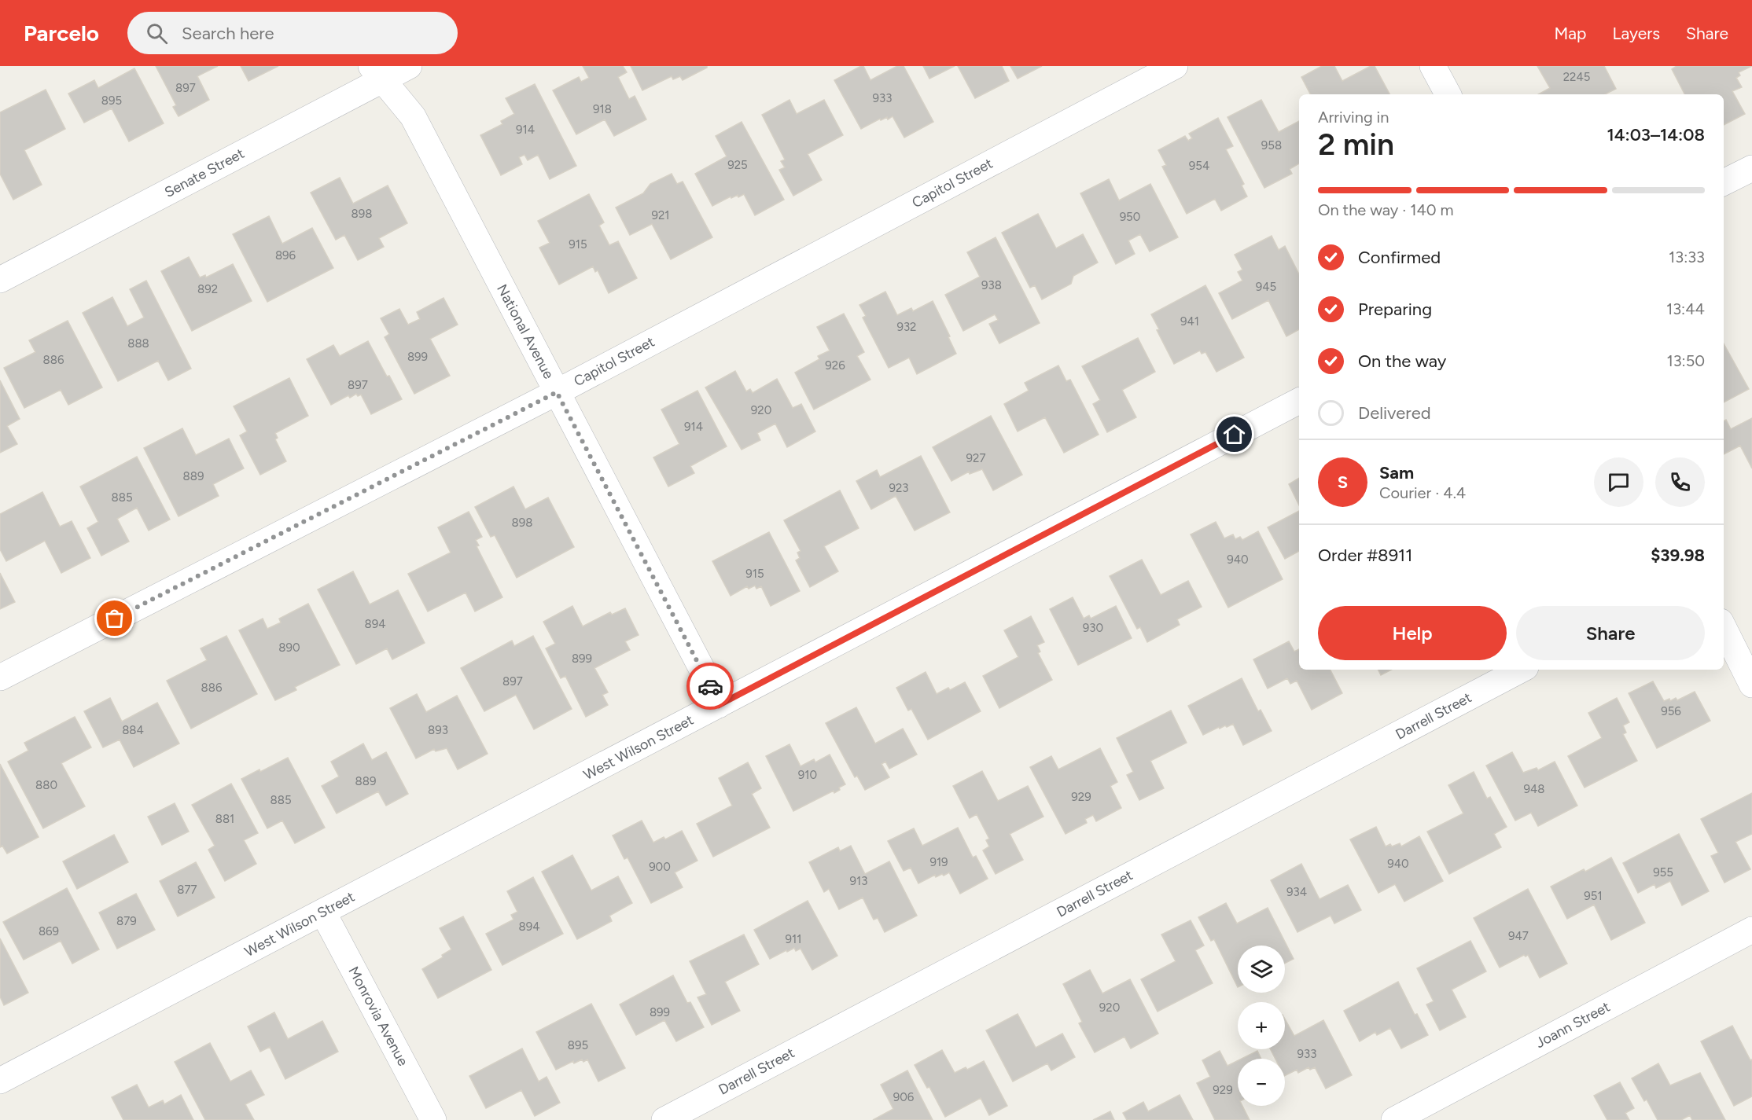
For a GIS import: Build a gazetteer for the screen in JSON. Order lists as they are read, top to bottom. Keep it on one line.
{"streets":{"street":["Senate Street","Capitol Street","National Avenue","Darrell Street","West Wilson Street","Monrovia Avenue","Joann Street"]},"crossings":[["Senate Street","National Avenue"],["Capitol Street","National Avenue"],["National Avenue","West Wilson Street"],["West Wilson Street","Monrovia Avenue"]],"house_numbers":["2245","897","933","895","918","914","958","925","954","898","921","950","915","896","938","945","892","941","932","888","899","886","926","897","920","914","927","889","923","885","898","940","915","894","930","890","899","897","886","956","884","893","910","889","880","948","929","885","881","919","940","900","955","913","877","934","951","879","894","869","947","911","920","899","895","933","929","906"],"page":{"header":"Parcelo","search":"Search here","nav":["Map","Layers","Share"],"heading":["2 min","Arriving in","14:03–14:08"],"panel":["Sam","Courier · 4.4","Order #8911","$39.98"],"bar":"On the way · 140 m","list":[["Confirmed","13:33"],["Preparing","13:44"],["On the way","13:50"],"Delivered"],"round":"S","buttons":["Help","Share"],"map_buttons":["+","−"]}}
